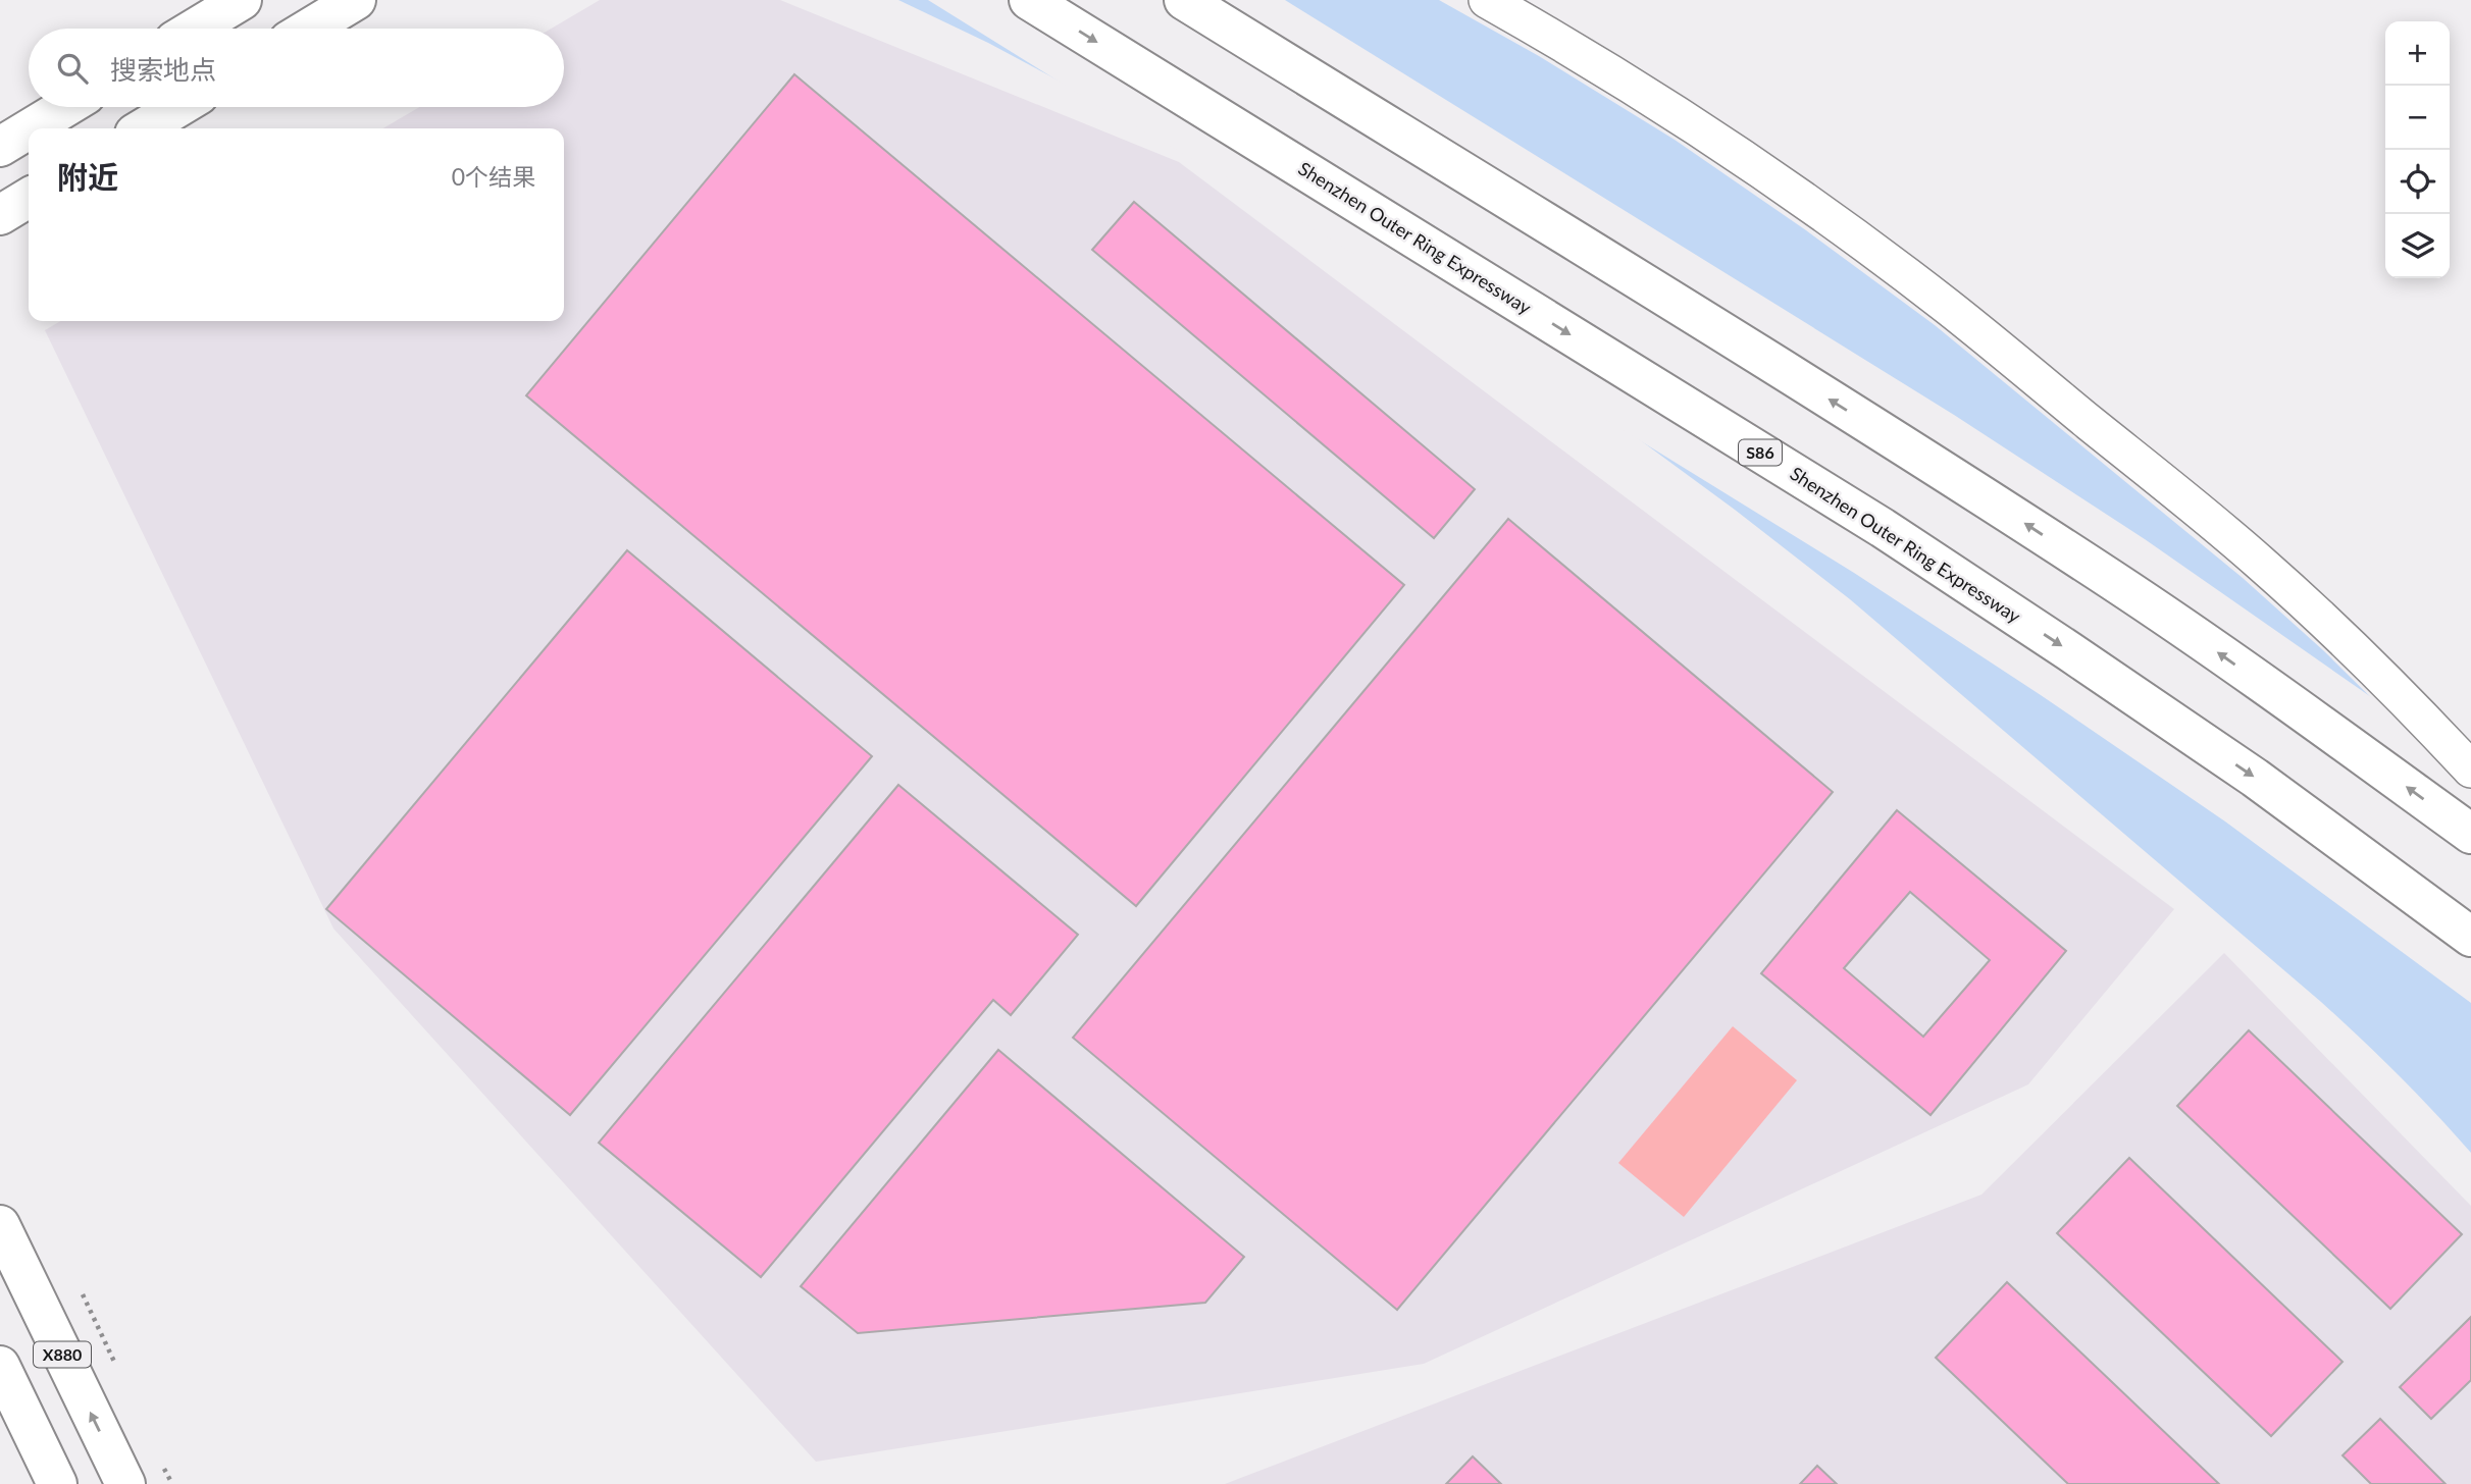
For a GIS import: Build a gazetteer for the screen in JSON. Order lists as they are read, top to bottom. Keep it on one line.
{"streets":{"main road":["Shenzhen Outer Ring Expressway","S86","X880"]},"page":{"map_buttons":["+","−"],"search":"搜索地点","heading":["附近","0个结果"]}}
